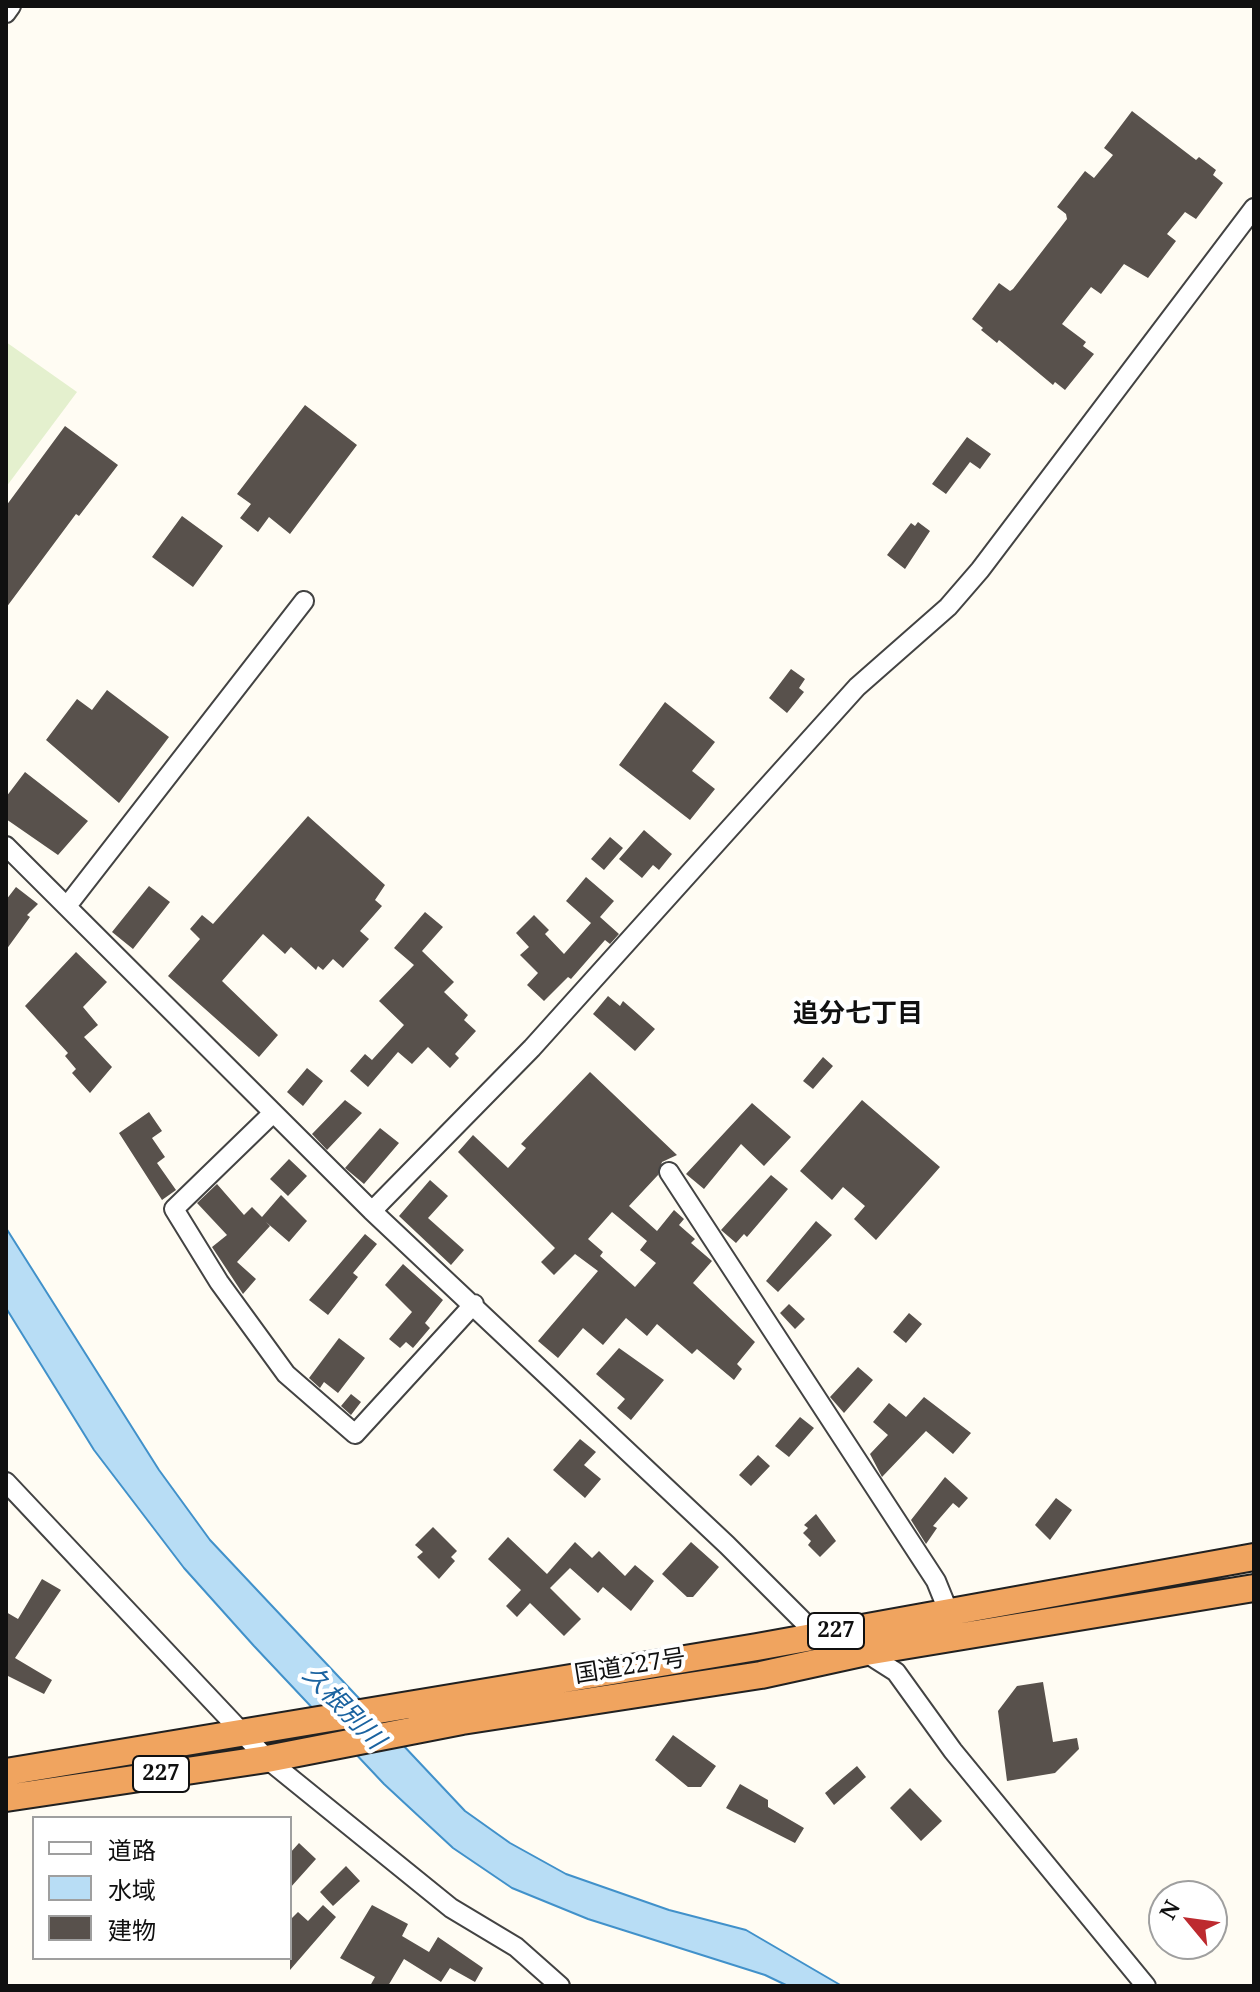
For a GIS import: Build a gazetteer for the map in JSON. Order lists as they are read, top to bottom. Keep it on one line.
{"streets":{"highway":["227","国道227号"]},"districts":["追分七丁目"],"water":["久根別川"],"legend":["道路","水域","建物"],"north":"top left"}
